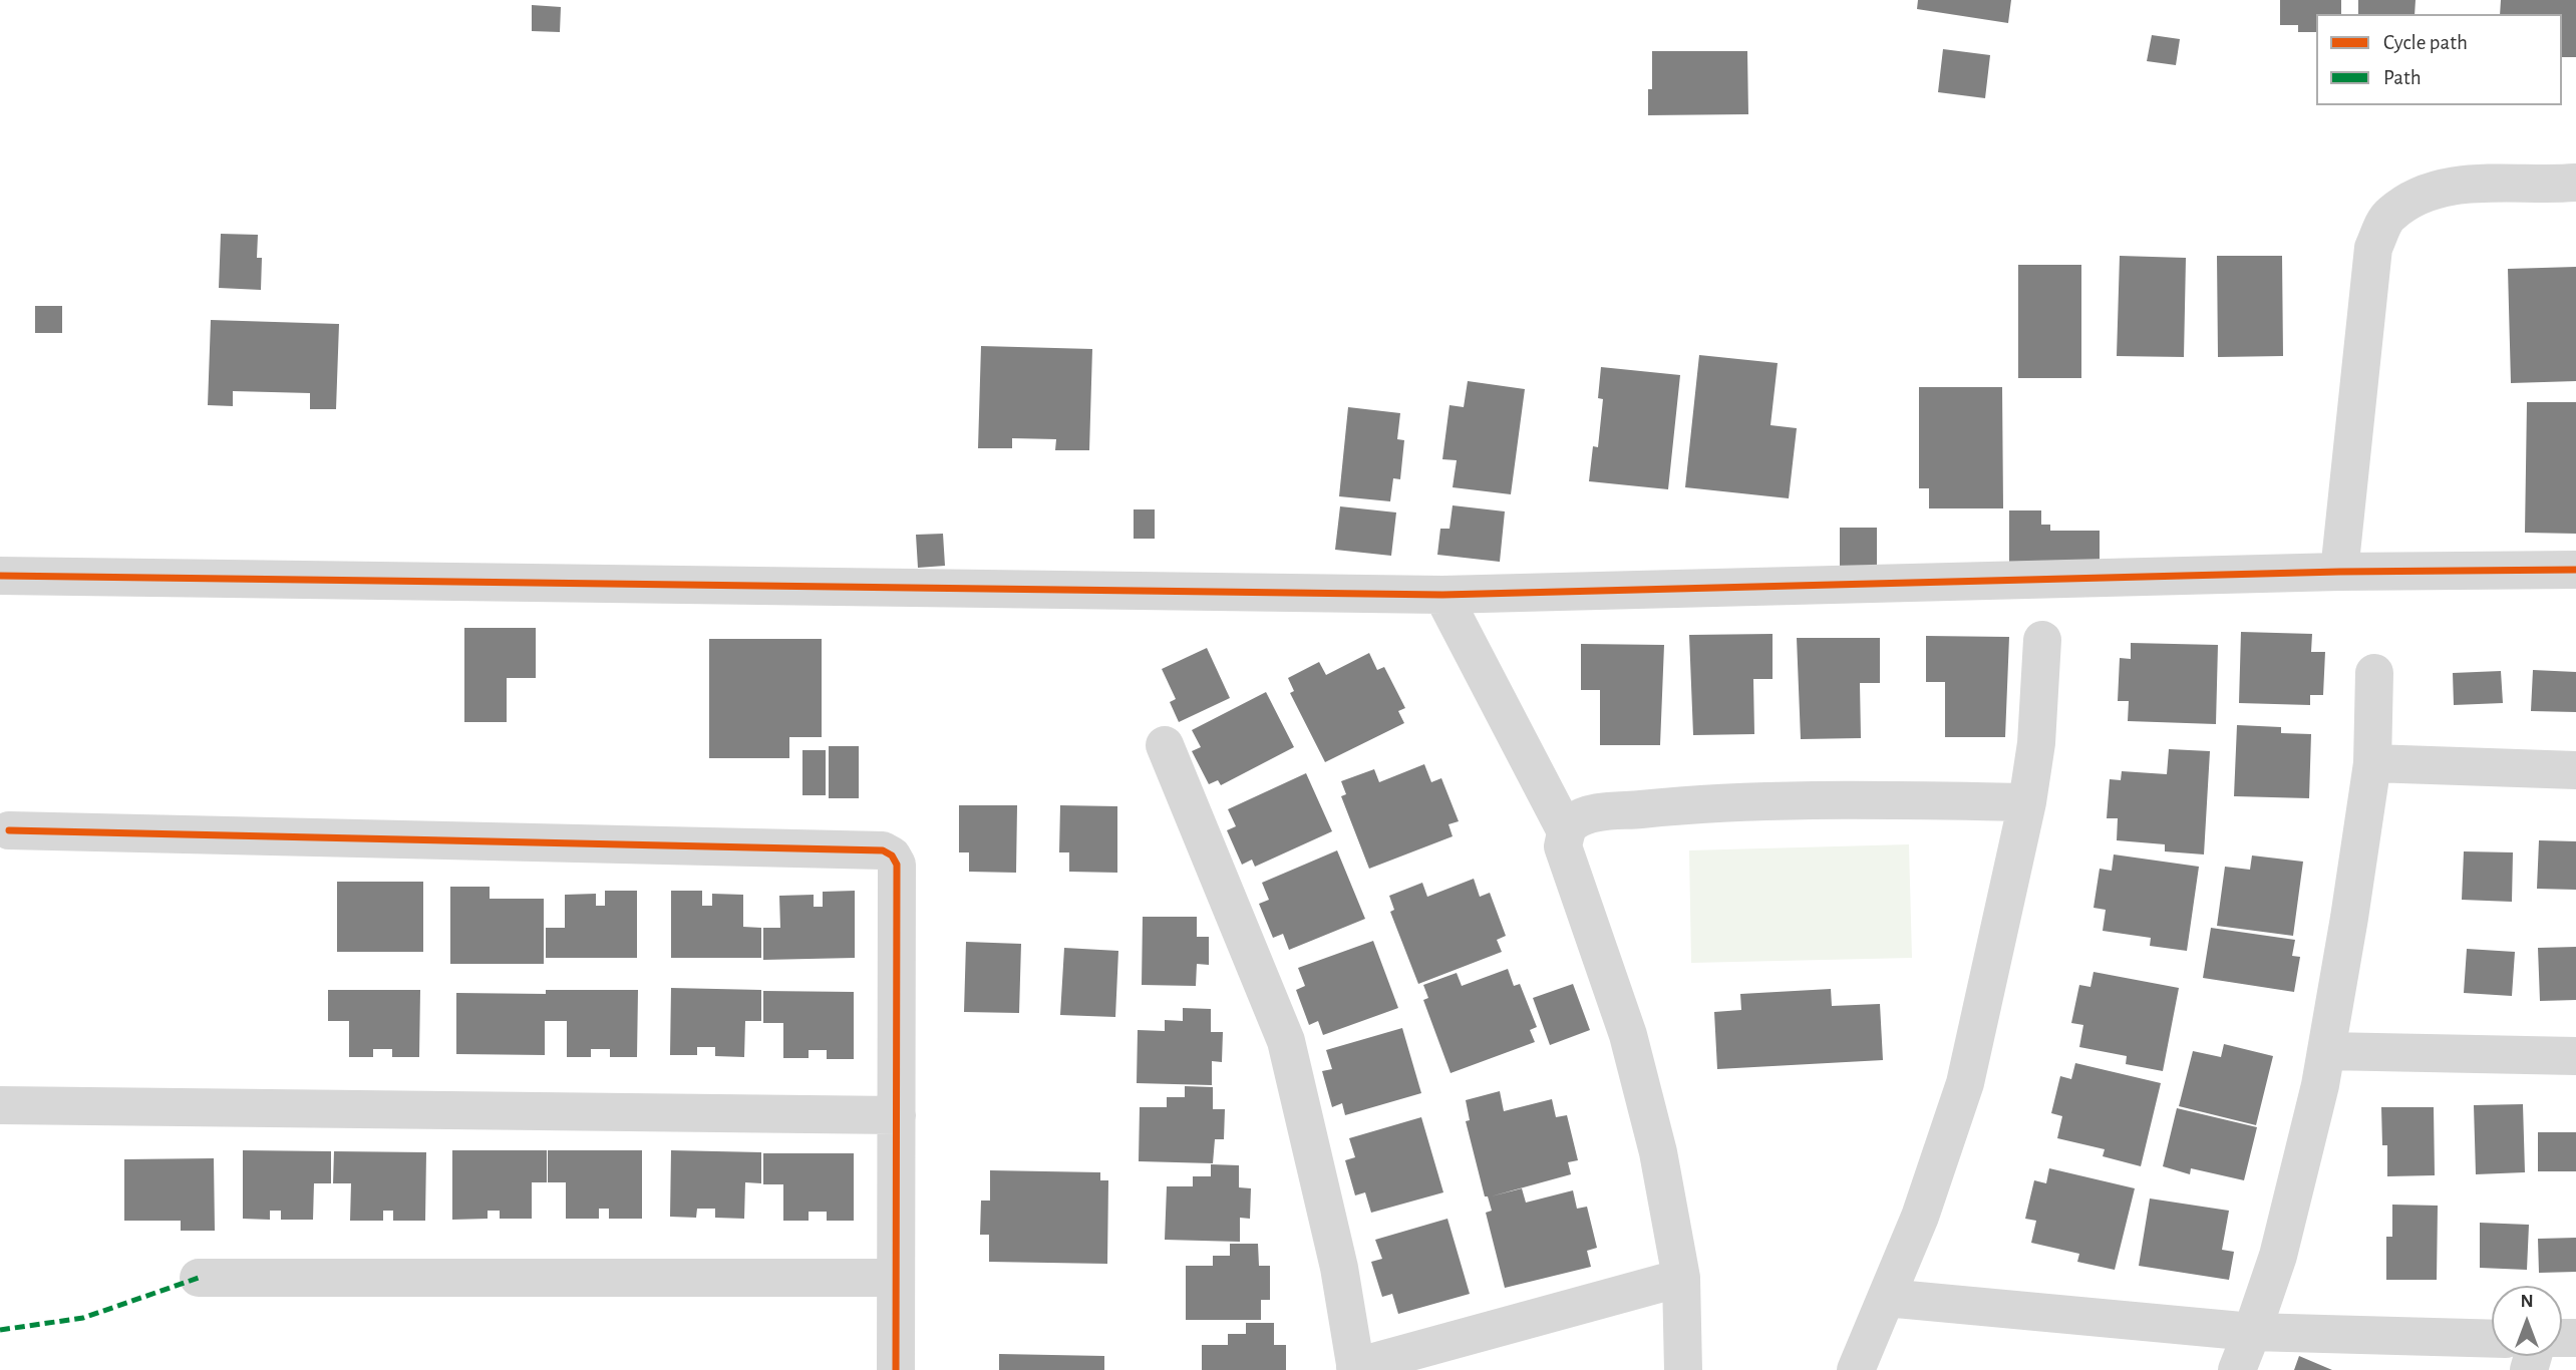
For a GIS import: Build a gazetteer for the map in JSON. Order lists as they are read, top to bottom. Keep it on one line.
{"legend":["Cycle path","Path"],"north":"top"}
